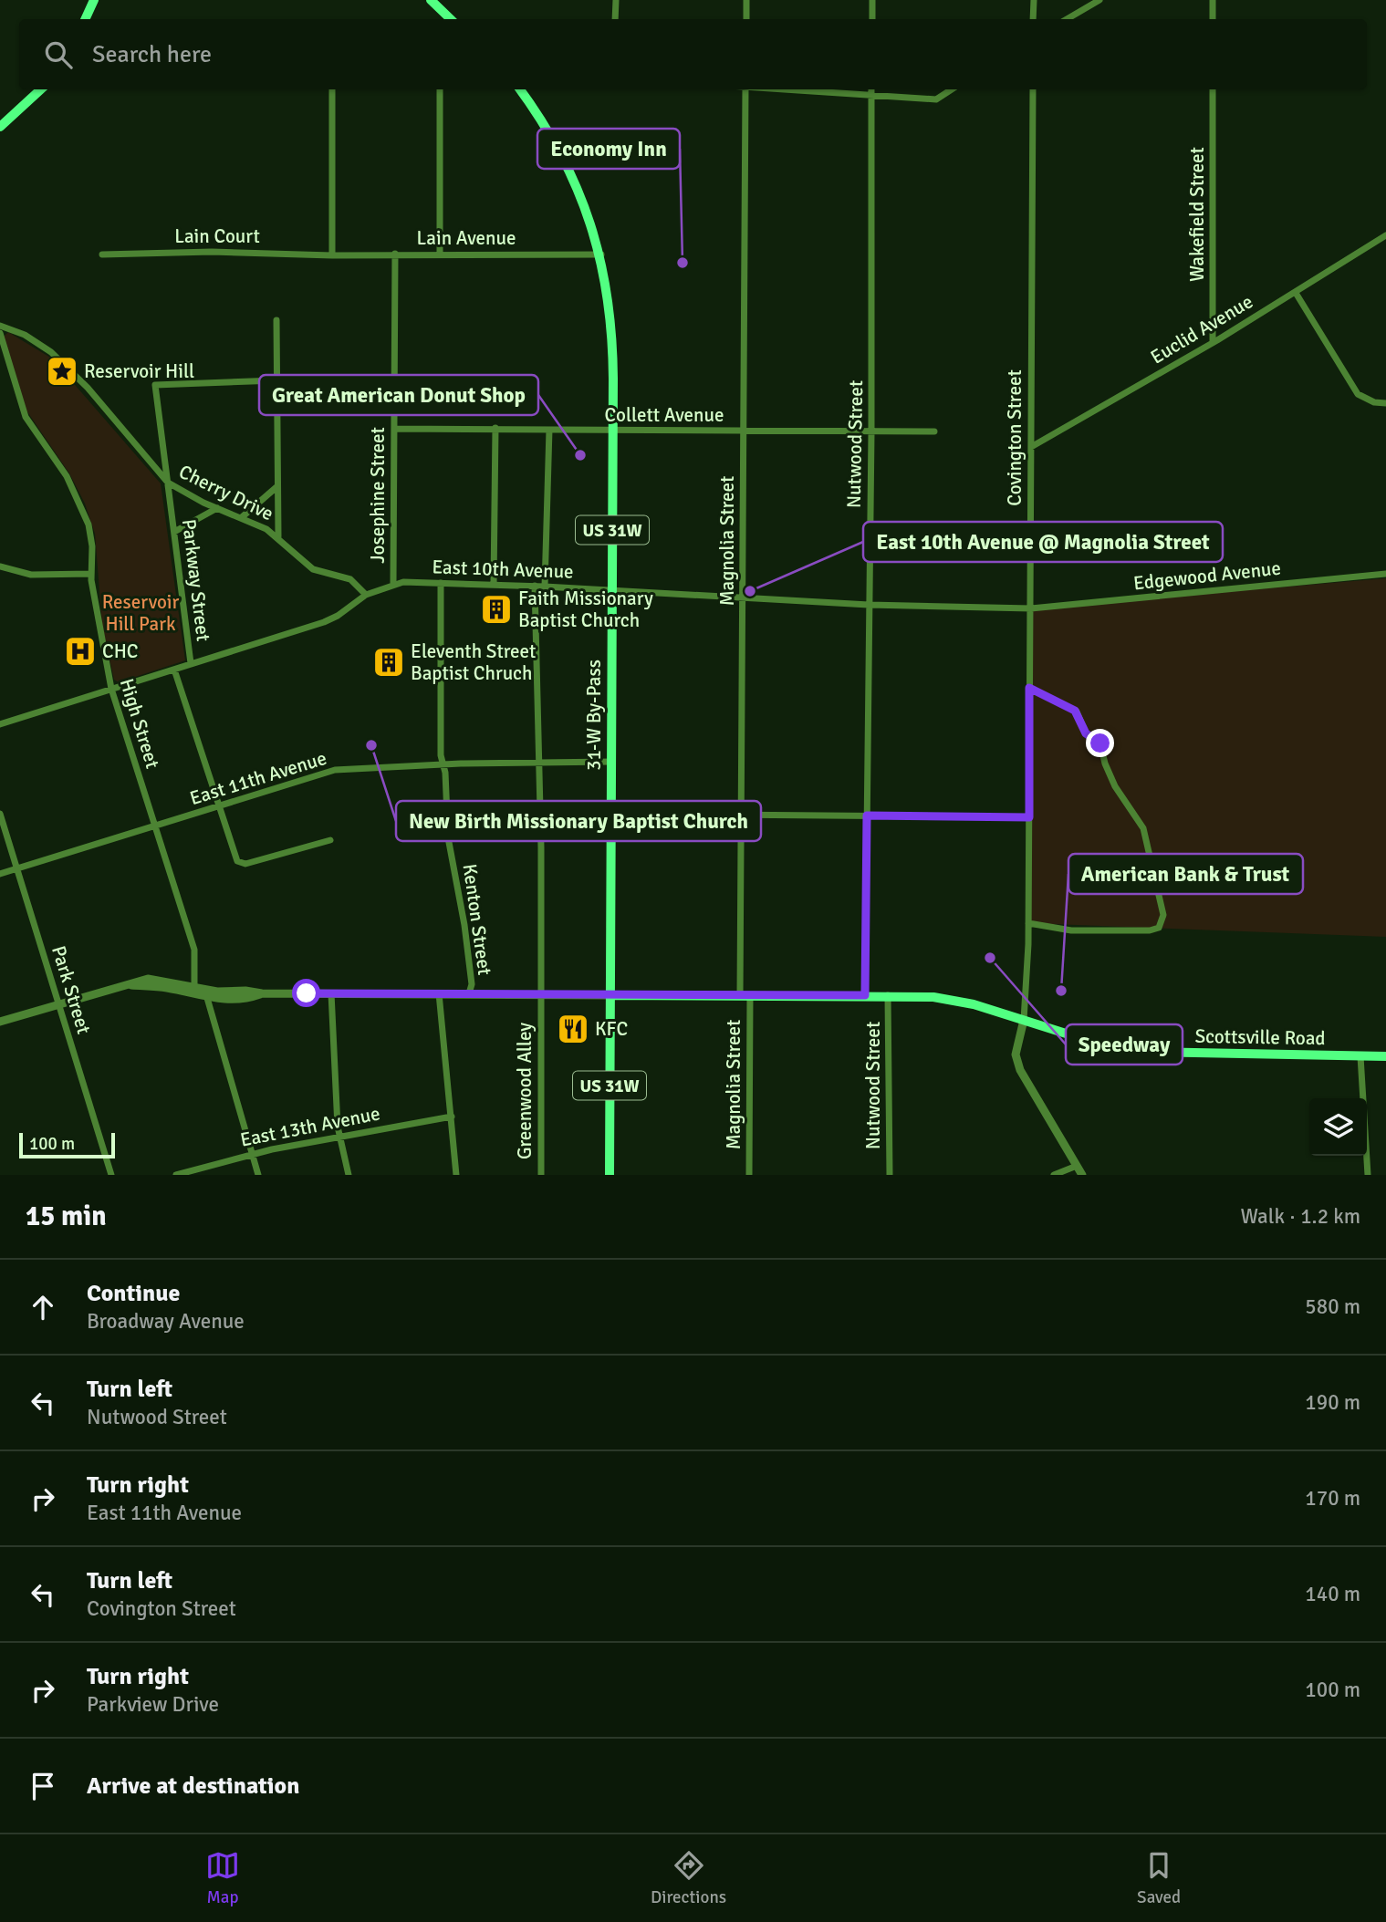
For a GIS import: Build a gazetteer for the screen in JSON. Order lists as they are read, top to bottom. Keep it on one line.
{"streets":{"main road":["US 31W","31-W By-Pass","Scottsville Road"],"street":["Wakefield Street","Lain Court","Lain Avenue","Euclid Avenue","Collett Avenue","Covington Street","Nutwood Street","Cherry Drive","Josephine Street","Magnolia Street","East 10th Avenue","Edgewood Avenue","Parkway Street","High Street","East 11th Avenue","Kenton Street","Park Street","Greenwood Alley","East 13th Avenue"]},"crossings":[["Wakefield Street","Euclid Avenue"],["Lain Court","Lain Avenue"],["Lain Avenue","Josephine Street"],["Lain Avenue","31-W By-Pass"],["Euclid Avenue","Covington Street"],["Collett Avenue","Nutwood Street"],["Collett Avenue","Josephine Street"],["Collett Avenue","Magnolia Street"],["Collett Avenue","31-W By-Pass"],["Covington Street","East 10th Avenue"],["Covington Street","Edgewood Avenue"],["Covington Street","Scottsville Road"],["Nutwood Street","East 10th Avenue"],["Nutwood Street","Scottsville Road"],["Cherry Drive","East 10th Avenue"],["Cherry Drive","Parkway Street"],["Josephine Street","East 10th Avenue"],["Magnolia Street","East 10th Avenue"],["Magnolia Street","Scottsville Road"],["East 10th Avenue","Edgewood Avenue"],["East 10th Avenue","Parkway Street"],["East 10th Avenue","31-W By-Pass"],["East 10th Avenue","High Street"],["East 10th Avenue","Kenton Street"],["East 10th Avenue","Greenwood Alley"],["31-W By-Pass","East 11th Avenue"],["31-W By-Pass","Scottsville Road"],["High Street","East 11th Avenue"],["East 11th Avenue","Kenton Street"],["East 11th Avenue","Park Street"],["East 11th Avenue","Greenwood Alley"]],"parks":["Reservoir Hill Park"],"places":{"other":["Economy Inn","Great American Donut Shop","East 10th Avenue @ Magnolia Street","New Birth Missionary Baptist Church","Speedway","American Bank & Trust"],"place":["Reservoir Hill"],"building":["Faith Missionary Baptist Church","Eleventh Street Baptist Chruch"],"hospital":["CHC"],"restaurant":["KFC"]},"scale_bar":"100 m","page":{"search":"Search here","scale":"100 m","heading":["15 min","Walk · 1.2 km"],"list":[["Continue","Broadway Avenue","580 m"],["Turn left","Nutwood Street","190 m"],["Turn right","East 11th Avenue","170 m"],["Turn left","Covington Street","140 m"],["Turn right","Parkview Drive","100 m"],"Arrive at destination"],"nav":["Map","Directions","Saved"]}}
